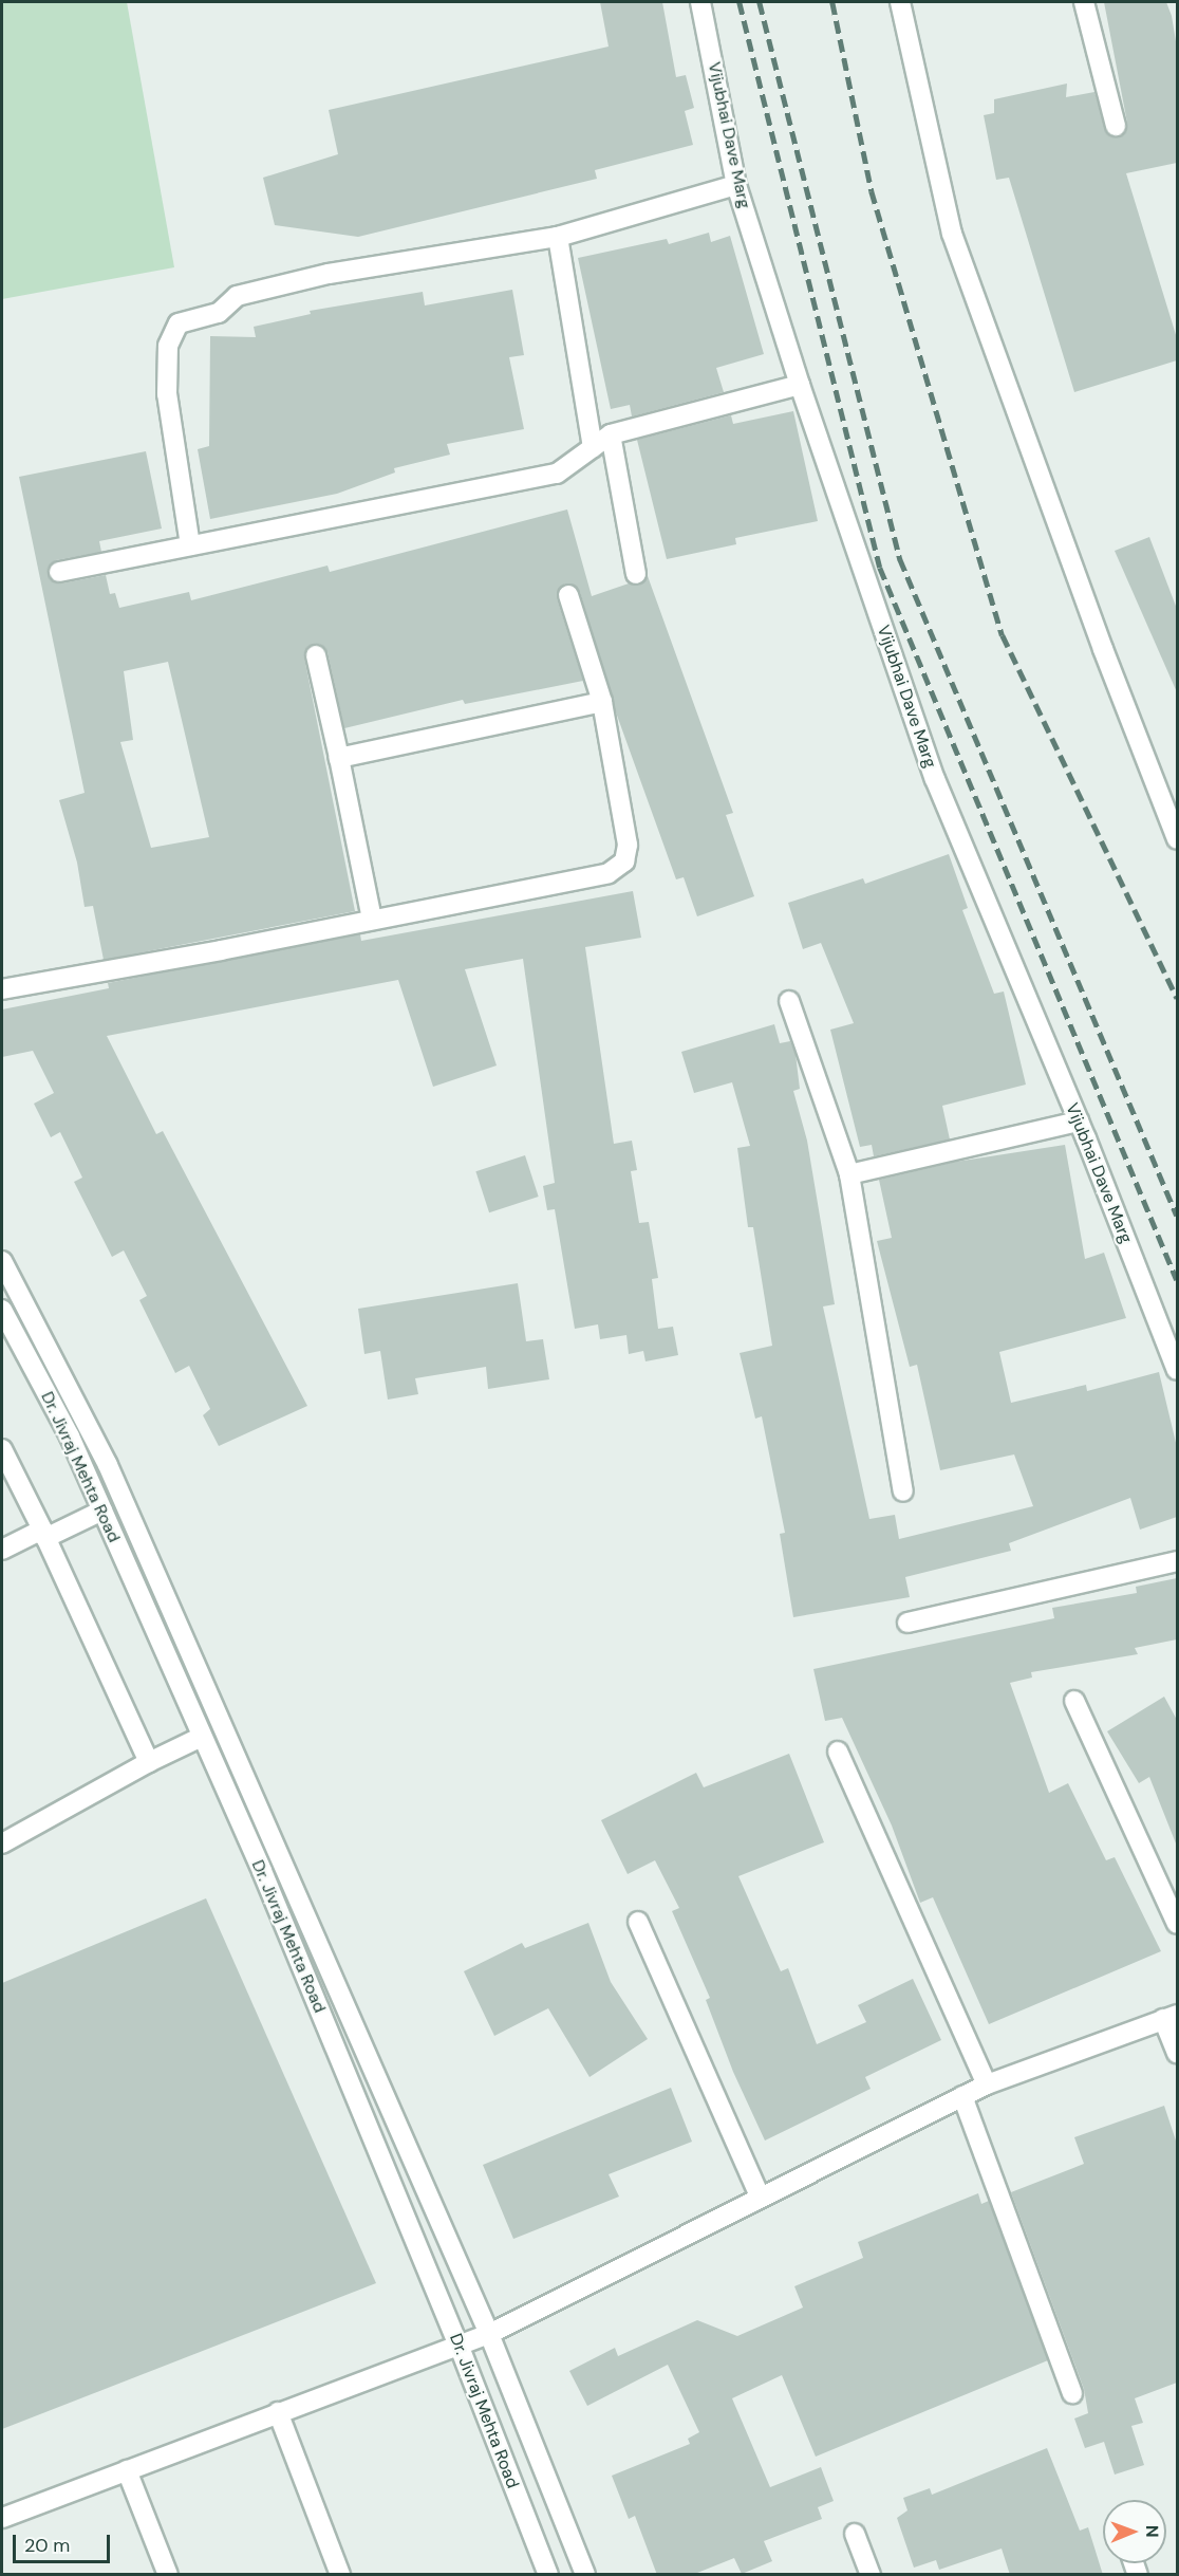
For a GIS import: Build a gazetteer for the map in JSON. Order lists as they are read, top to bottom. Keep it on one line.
{"streets":{"street":["Vijubhai Dave Marg","Dr. Jivraj Mehta Road"]},"scale_bar":"20 m","north":"right"}
